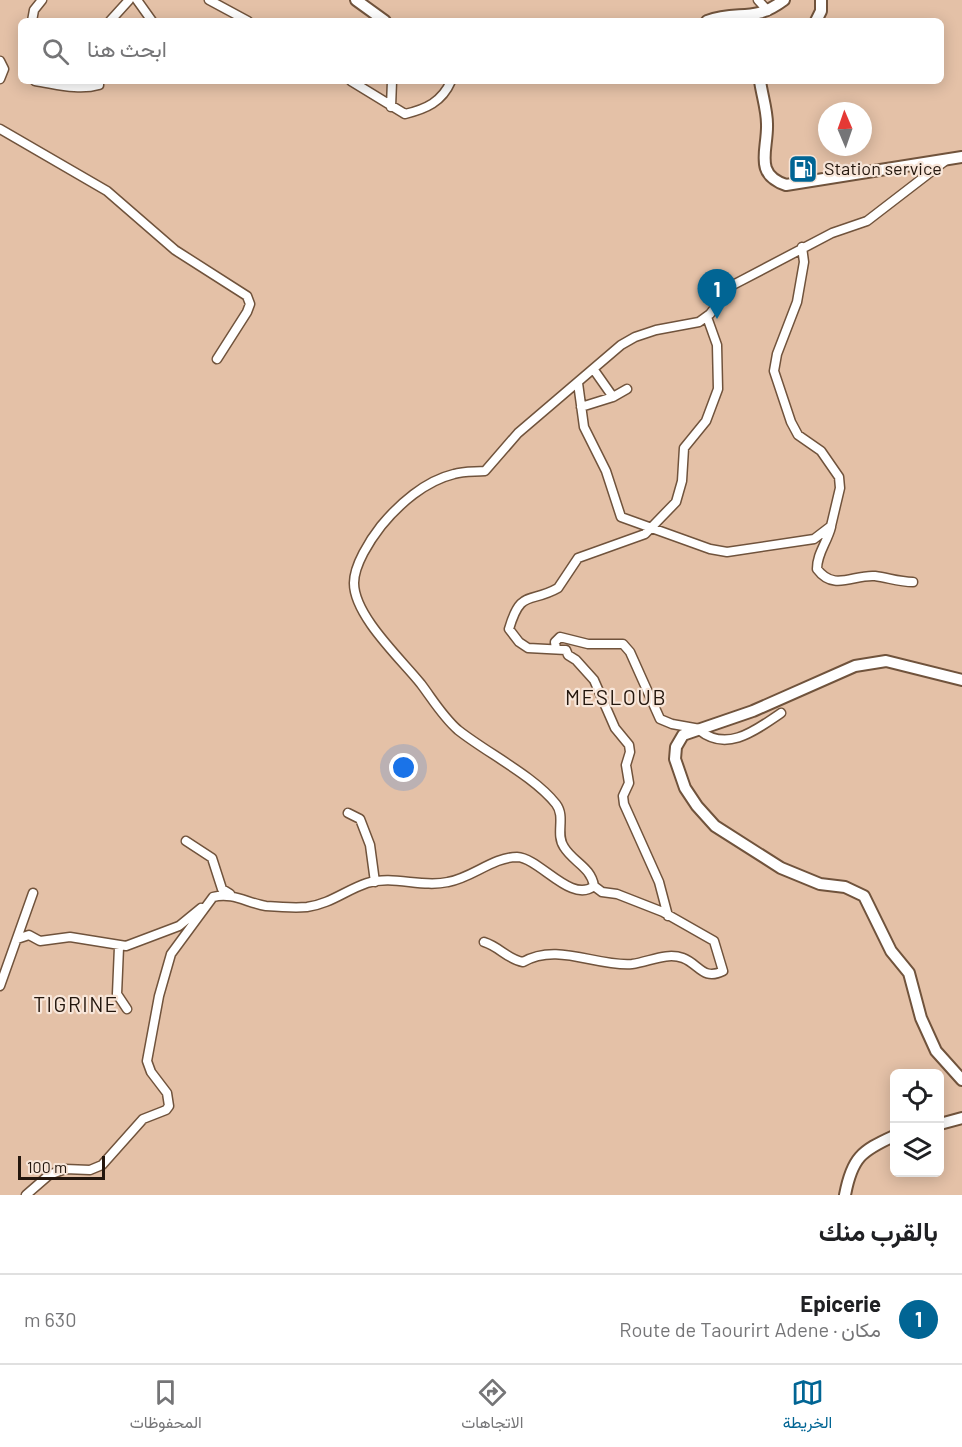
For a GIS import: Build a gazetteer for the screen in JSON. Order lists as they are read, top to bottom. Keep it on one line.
{"districts":["MESLOUB","TIGRINE"],"places":{"fuel station":["Station service"]},"scale_bar":"100 m","north":"top","page":{"search":"ابحث هنا","pins":"1","scale":"100 m","heading":"بالقرب منك","list":[{"mark":"1","name":"Epicerie","note":"مكان · Route de Taourirt Adene","value":"630 m"}],"nav":["الخريطة","الاتجاهات","المحفوظات"]}}
